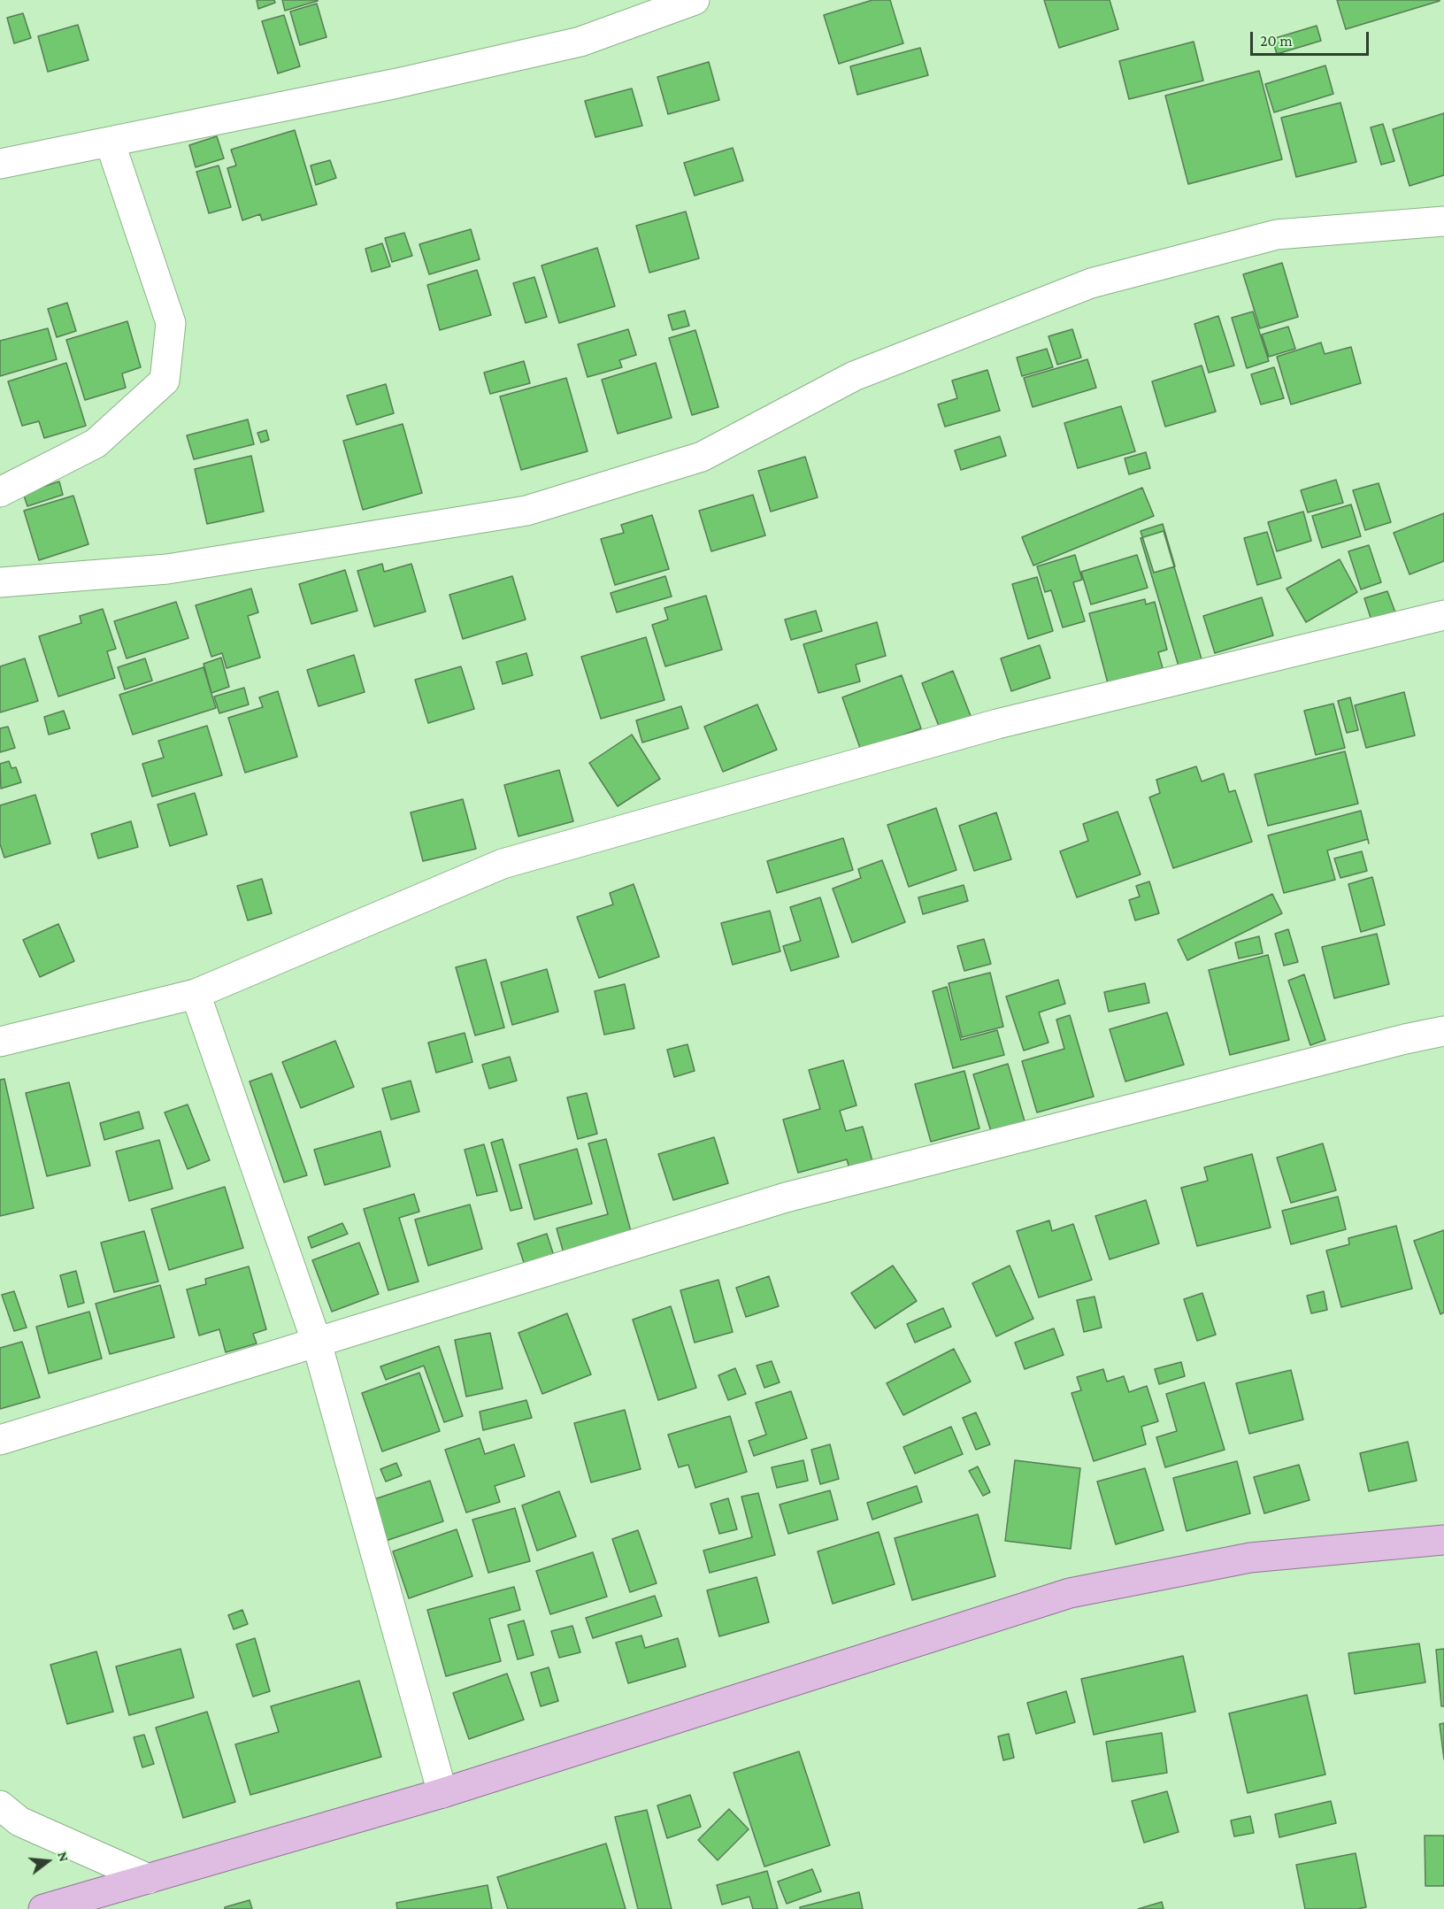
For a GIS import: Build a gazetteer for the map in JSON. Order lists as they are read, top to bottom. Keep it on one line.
{"scale_bar":"20 m","north":"right"}
